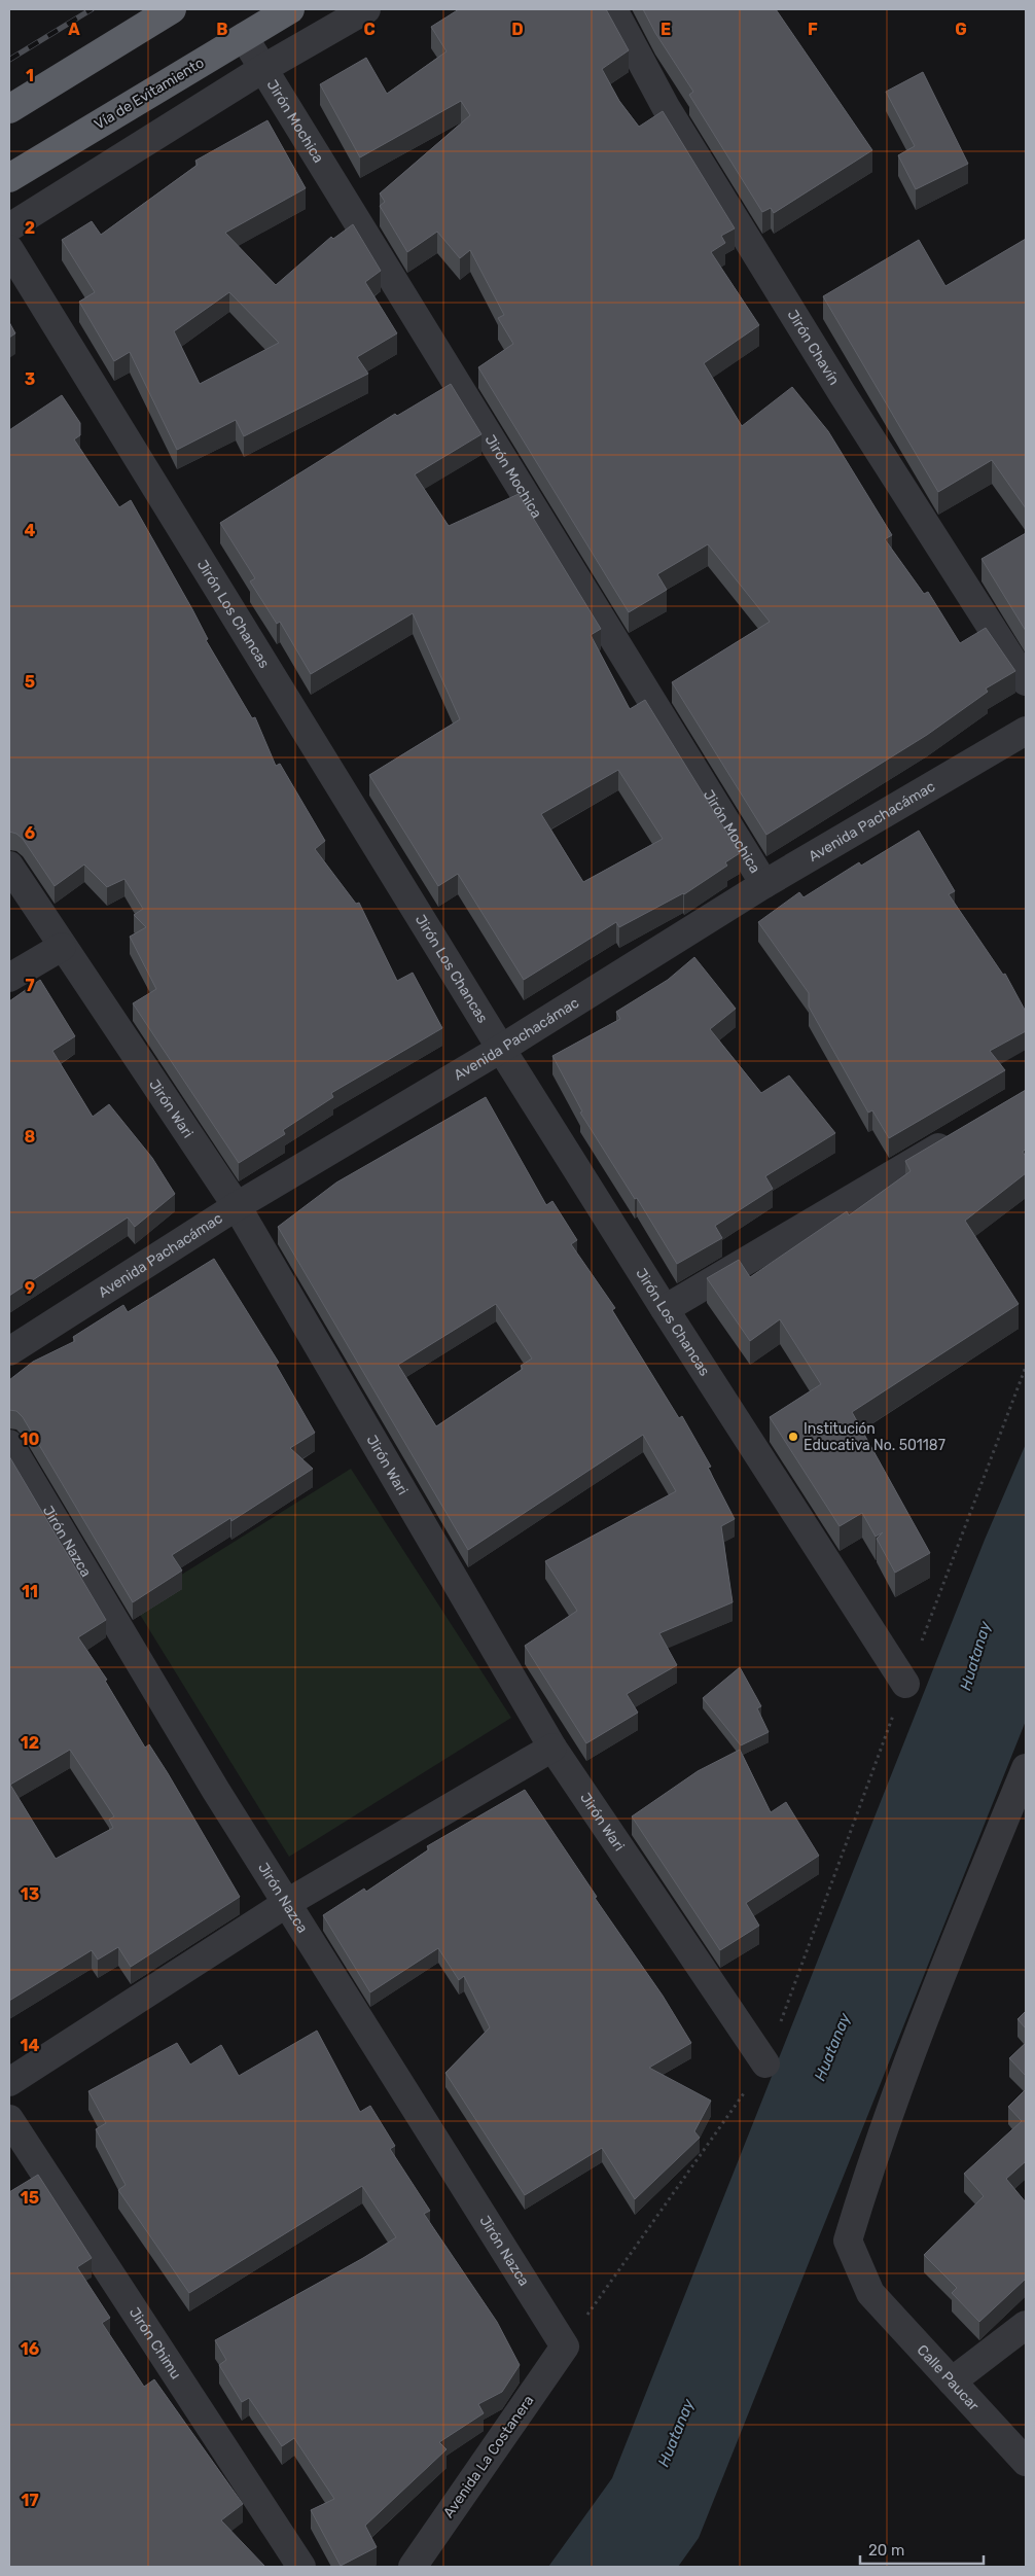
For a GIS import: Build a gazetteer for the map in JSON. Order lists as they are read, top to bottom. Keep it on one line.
{"streets":{"highway":["Vía de Evitamiento"],"street":["Jirón Mochica","Jirón Chavín","Jirón Los Chancas","Avenida Pachacámac","Jirón Wari","Jirón Nazca","Jirón Chimu","Calle Paucar","Avenida La Costanera"]},"crossings":[["Vía de Evitamiento","Jirón Mochica"],["Jirón Mochica","Avenida Pachacámac"],["Jirón Los Chancas","Avenida Pachacámac"],["Avenida Pachacámac","Jirón Wari"],["Jirón Nazca","Avenida La Costanera"]],"water":["Huatanay"],"places":["Institución Educativa No. 501187"],"scale_bar":"20 m","grid":{"columns":["A","B","C","D","E","F","G"],"rows":["1","2","3","4","5","6","7","8","9","10","11","12","13","14","15","16","17"]}}
